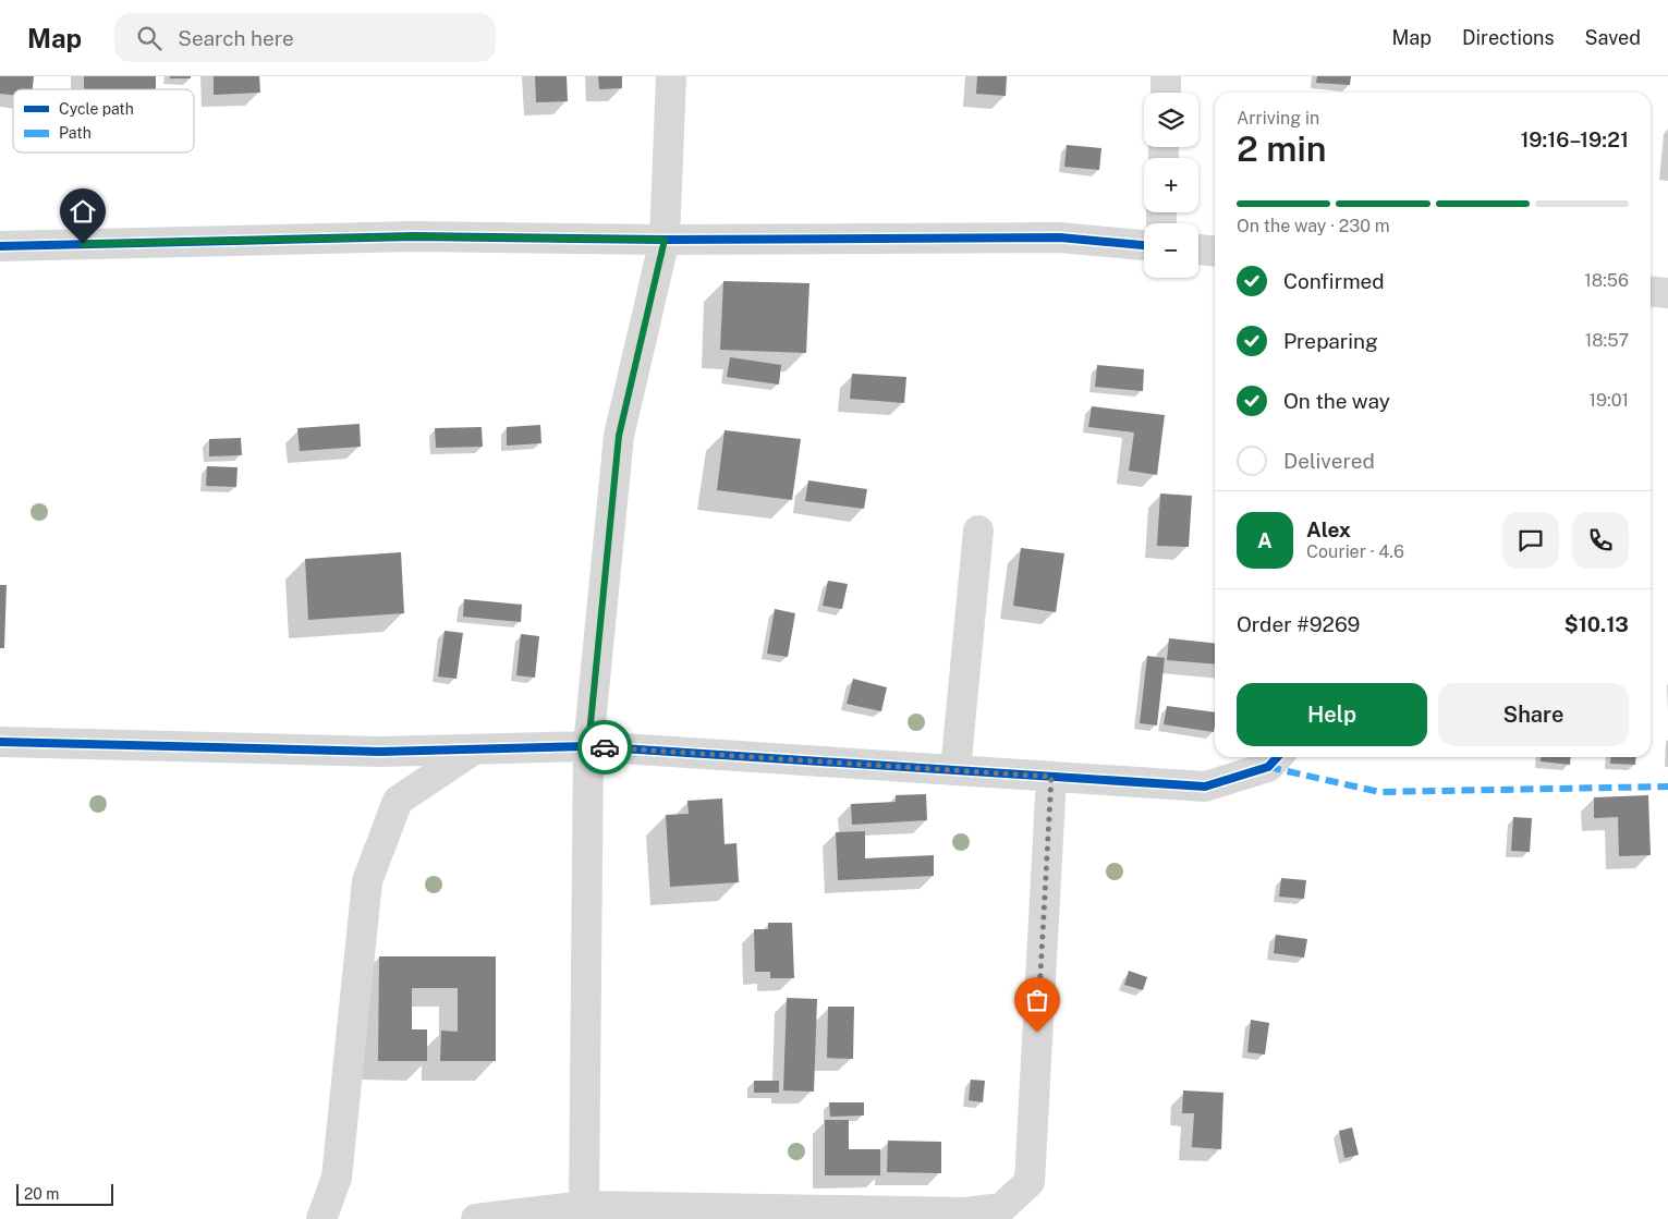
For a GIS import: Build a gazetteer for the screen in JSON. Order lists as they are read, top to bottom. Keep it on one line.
{"legend":["Cycle path","Path"],"scale_bar":"20 m","page":{"header":"Map","search":"Search here","nav":["Map","Directions","Saved"],"map_buttons":["+","−"],"heading":["2 min","Arriving in","19:16–19:21"],"panel":["Alex","Courier · 4.6","Order #9269","$10.13"],"bar":"On the way · 230 m","list":[["Confirmed","18:56"],["Preparing","18:57"],["On the way","19:01"],"Delivered"],"round":"A","buttons":["Help","Share"],"scale":"20 m"}}
